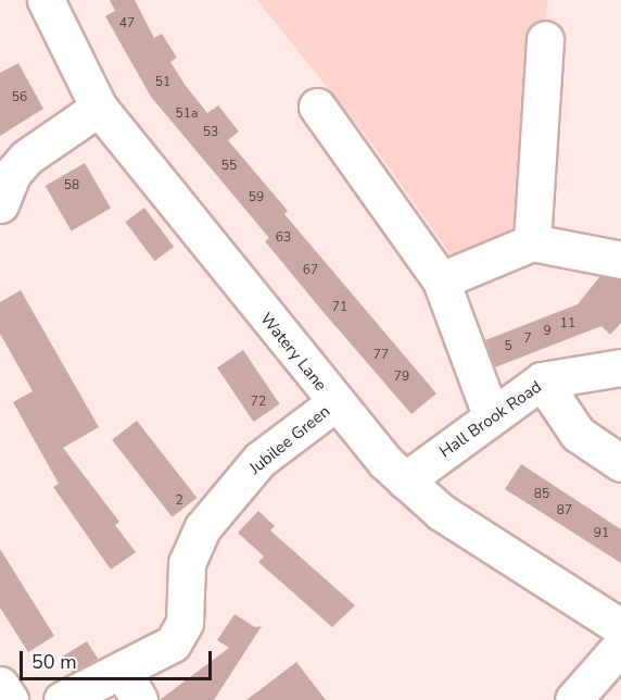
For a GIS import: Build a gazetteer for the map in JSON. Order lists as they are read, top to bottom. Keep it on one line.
{"streets":{"street":["Watery Lane","Hall Brook Road","Jubilee Green"]},"crossings":[["Watery Lane","Hall Brook Road"],["Watery Lane","Jubilee Green"]],"house_numbers":["47","51","56","51a","53","55","58","59","63","67","71","11","9","7","5","77","79","72","85","2","87","91"],"scale_bar":"50 m"}
